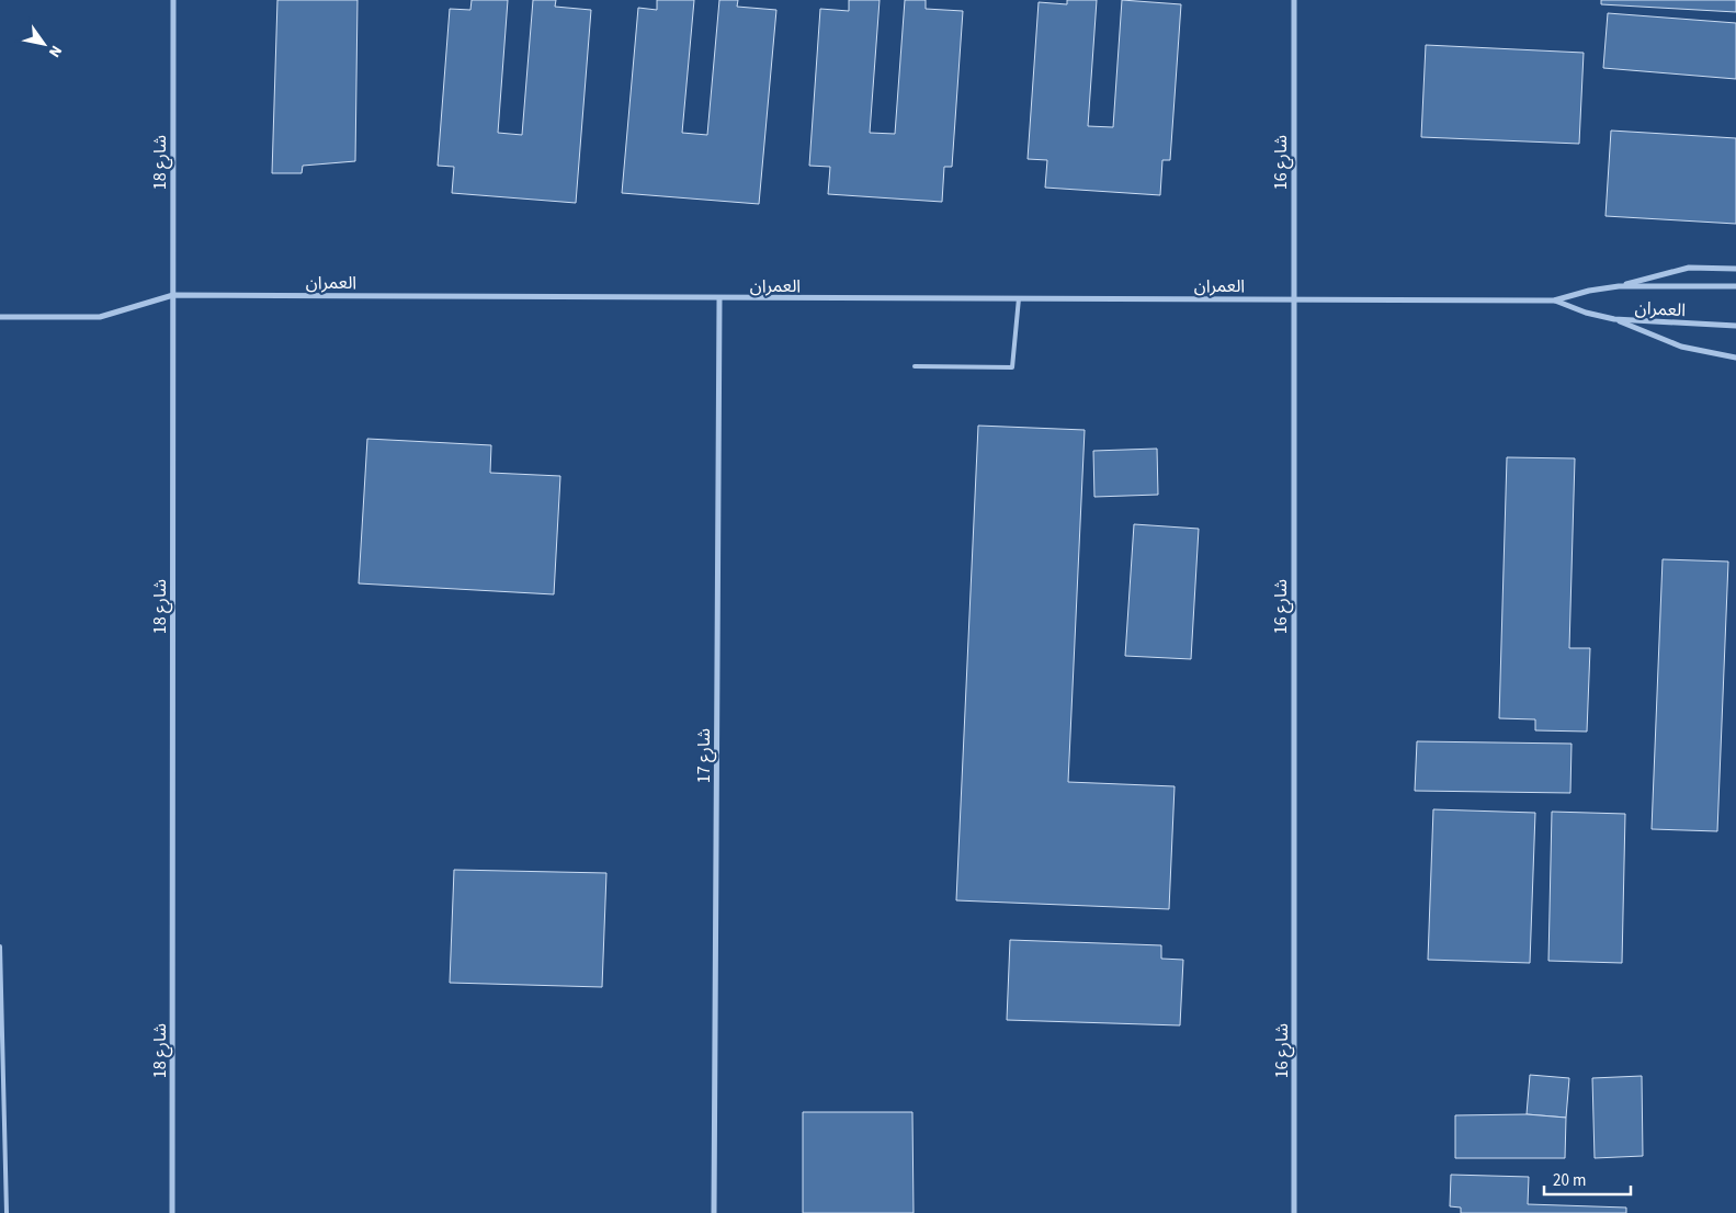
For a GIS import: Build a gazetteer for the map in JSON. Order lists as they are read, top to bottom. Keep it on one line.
{"streets":{"street":["شارع 18","شارع 16","العمران","شارع 17"]},"crossings":[["شارع 18","العمران"],["شارع 16","العمران"],["العمران","شارع 17"]],"scale_bar":"20 m","north":"bottom right"}
